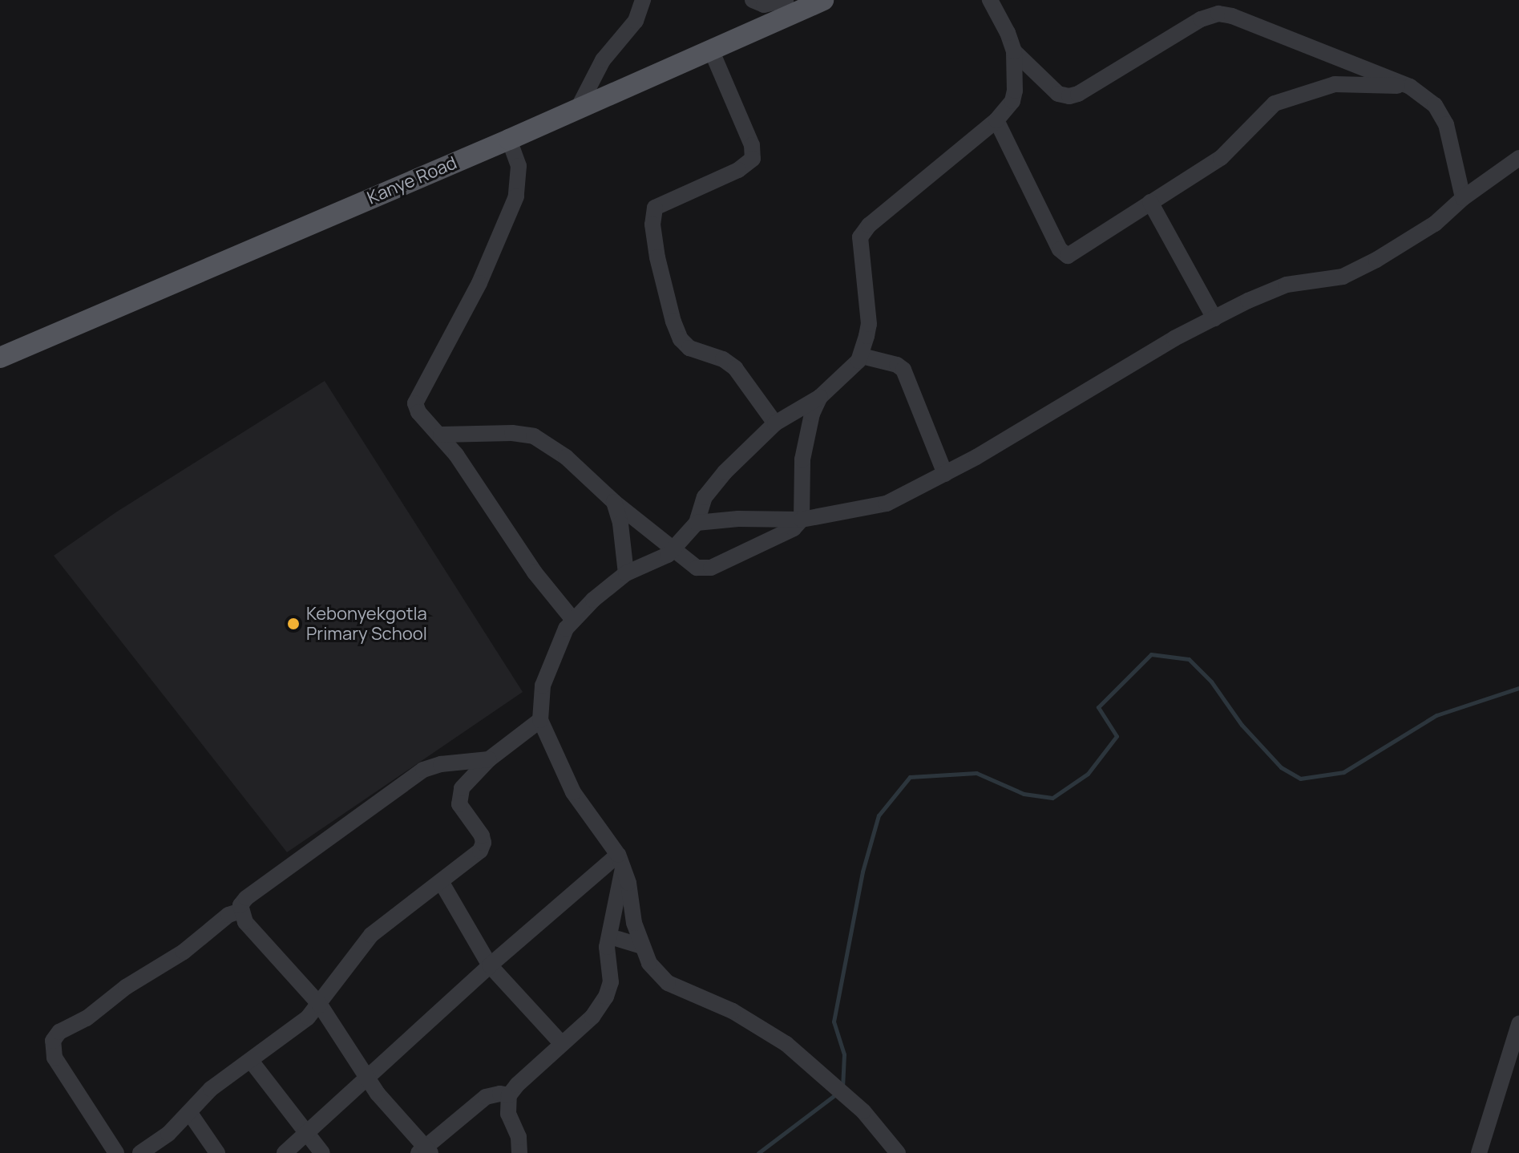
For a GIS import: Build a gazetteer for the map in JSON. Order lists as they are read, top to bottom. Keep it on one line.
{"streets":{"main road":["Kanye Road"]},"places":["Kebonyekgotla Primary School"]}
